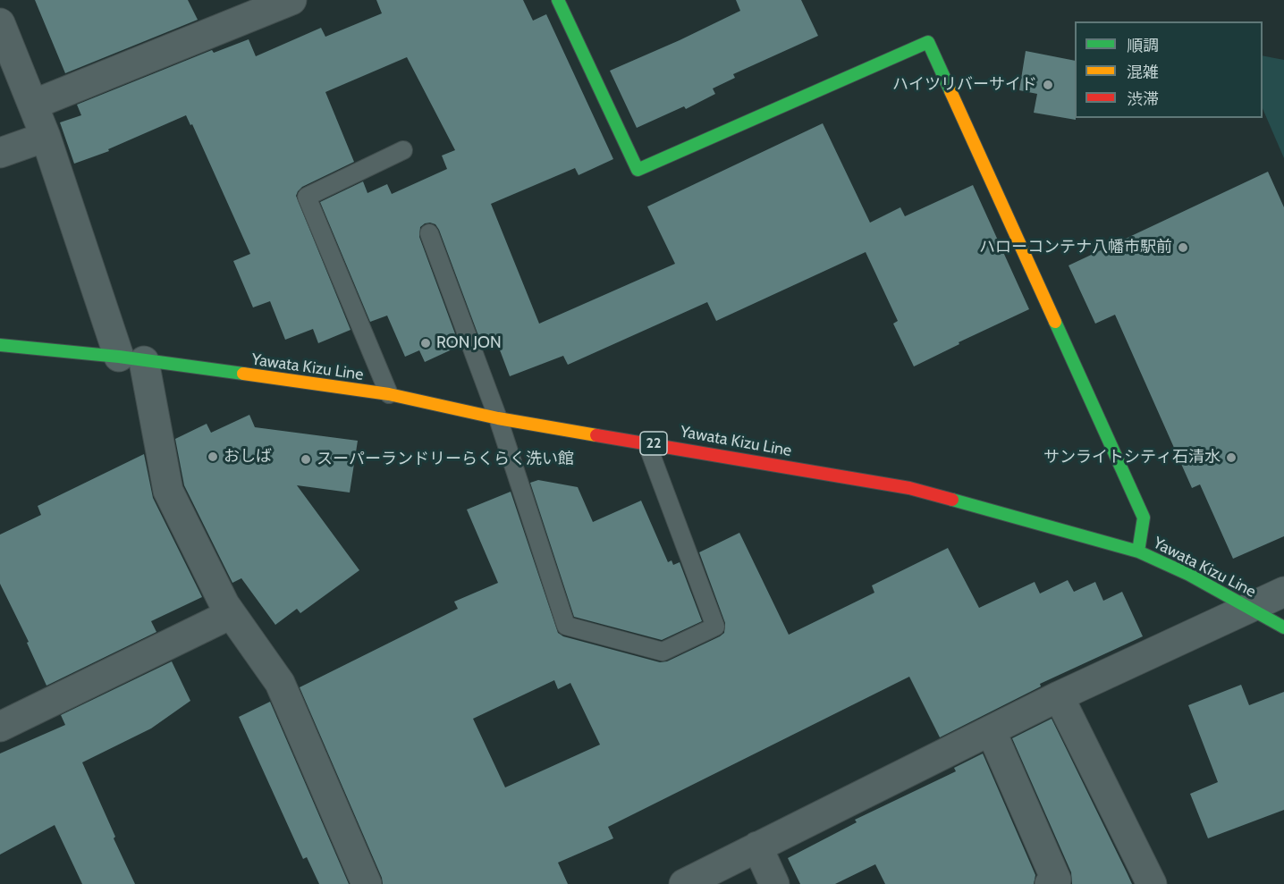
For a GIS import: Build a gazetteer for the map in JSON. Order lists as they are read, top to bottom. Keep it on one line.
{"streets":{"main road":["Yawata Kizu Line","22"]},"places":["ハイツリバーサイド","ハローコンテナ八幡市駅前","RON JON","おしば","サンライトシティ石清水","スーパーランドリーらくらく洗い館"],"legend":["順調","混雑","渋滞"]}
